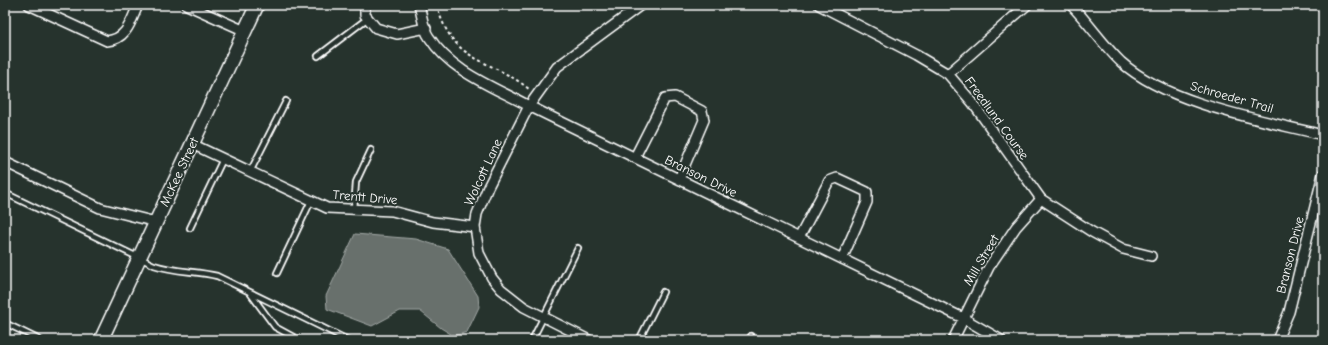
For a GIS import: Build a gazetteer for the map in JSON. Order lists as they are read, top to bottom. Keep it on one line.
{"streets":{"street":["Schroeder Trail","Freedlund Course","McKee Street","Wolcott Lane","Branson Drive","Trentt Drive","Mill Street"]},"crossings":[["Freedlund Course","Mill Street"],["McKee Street","Trentt Drive"],["Wolcott Lane","Branson Drive"],["Wolcott Lane","Trentt Drive"],["Branson Drive","Mill Street"]]}
